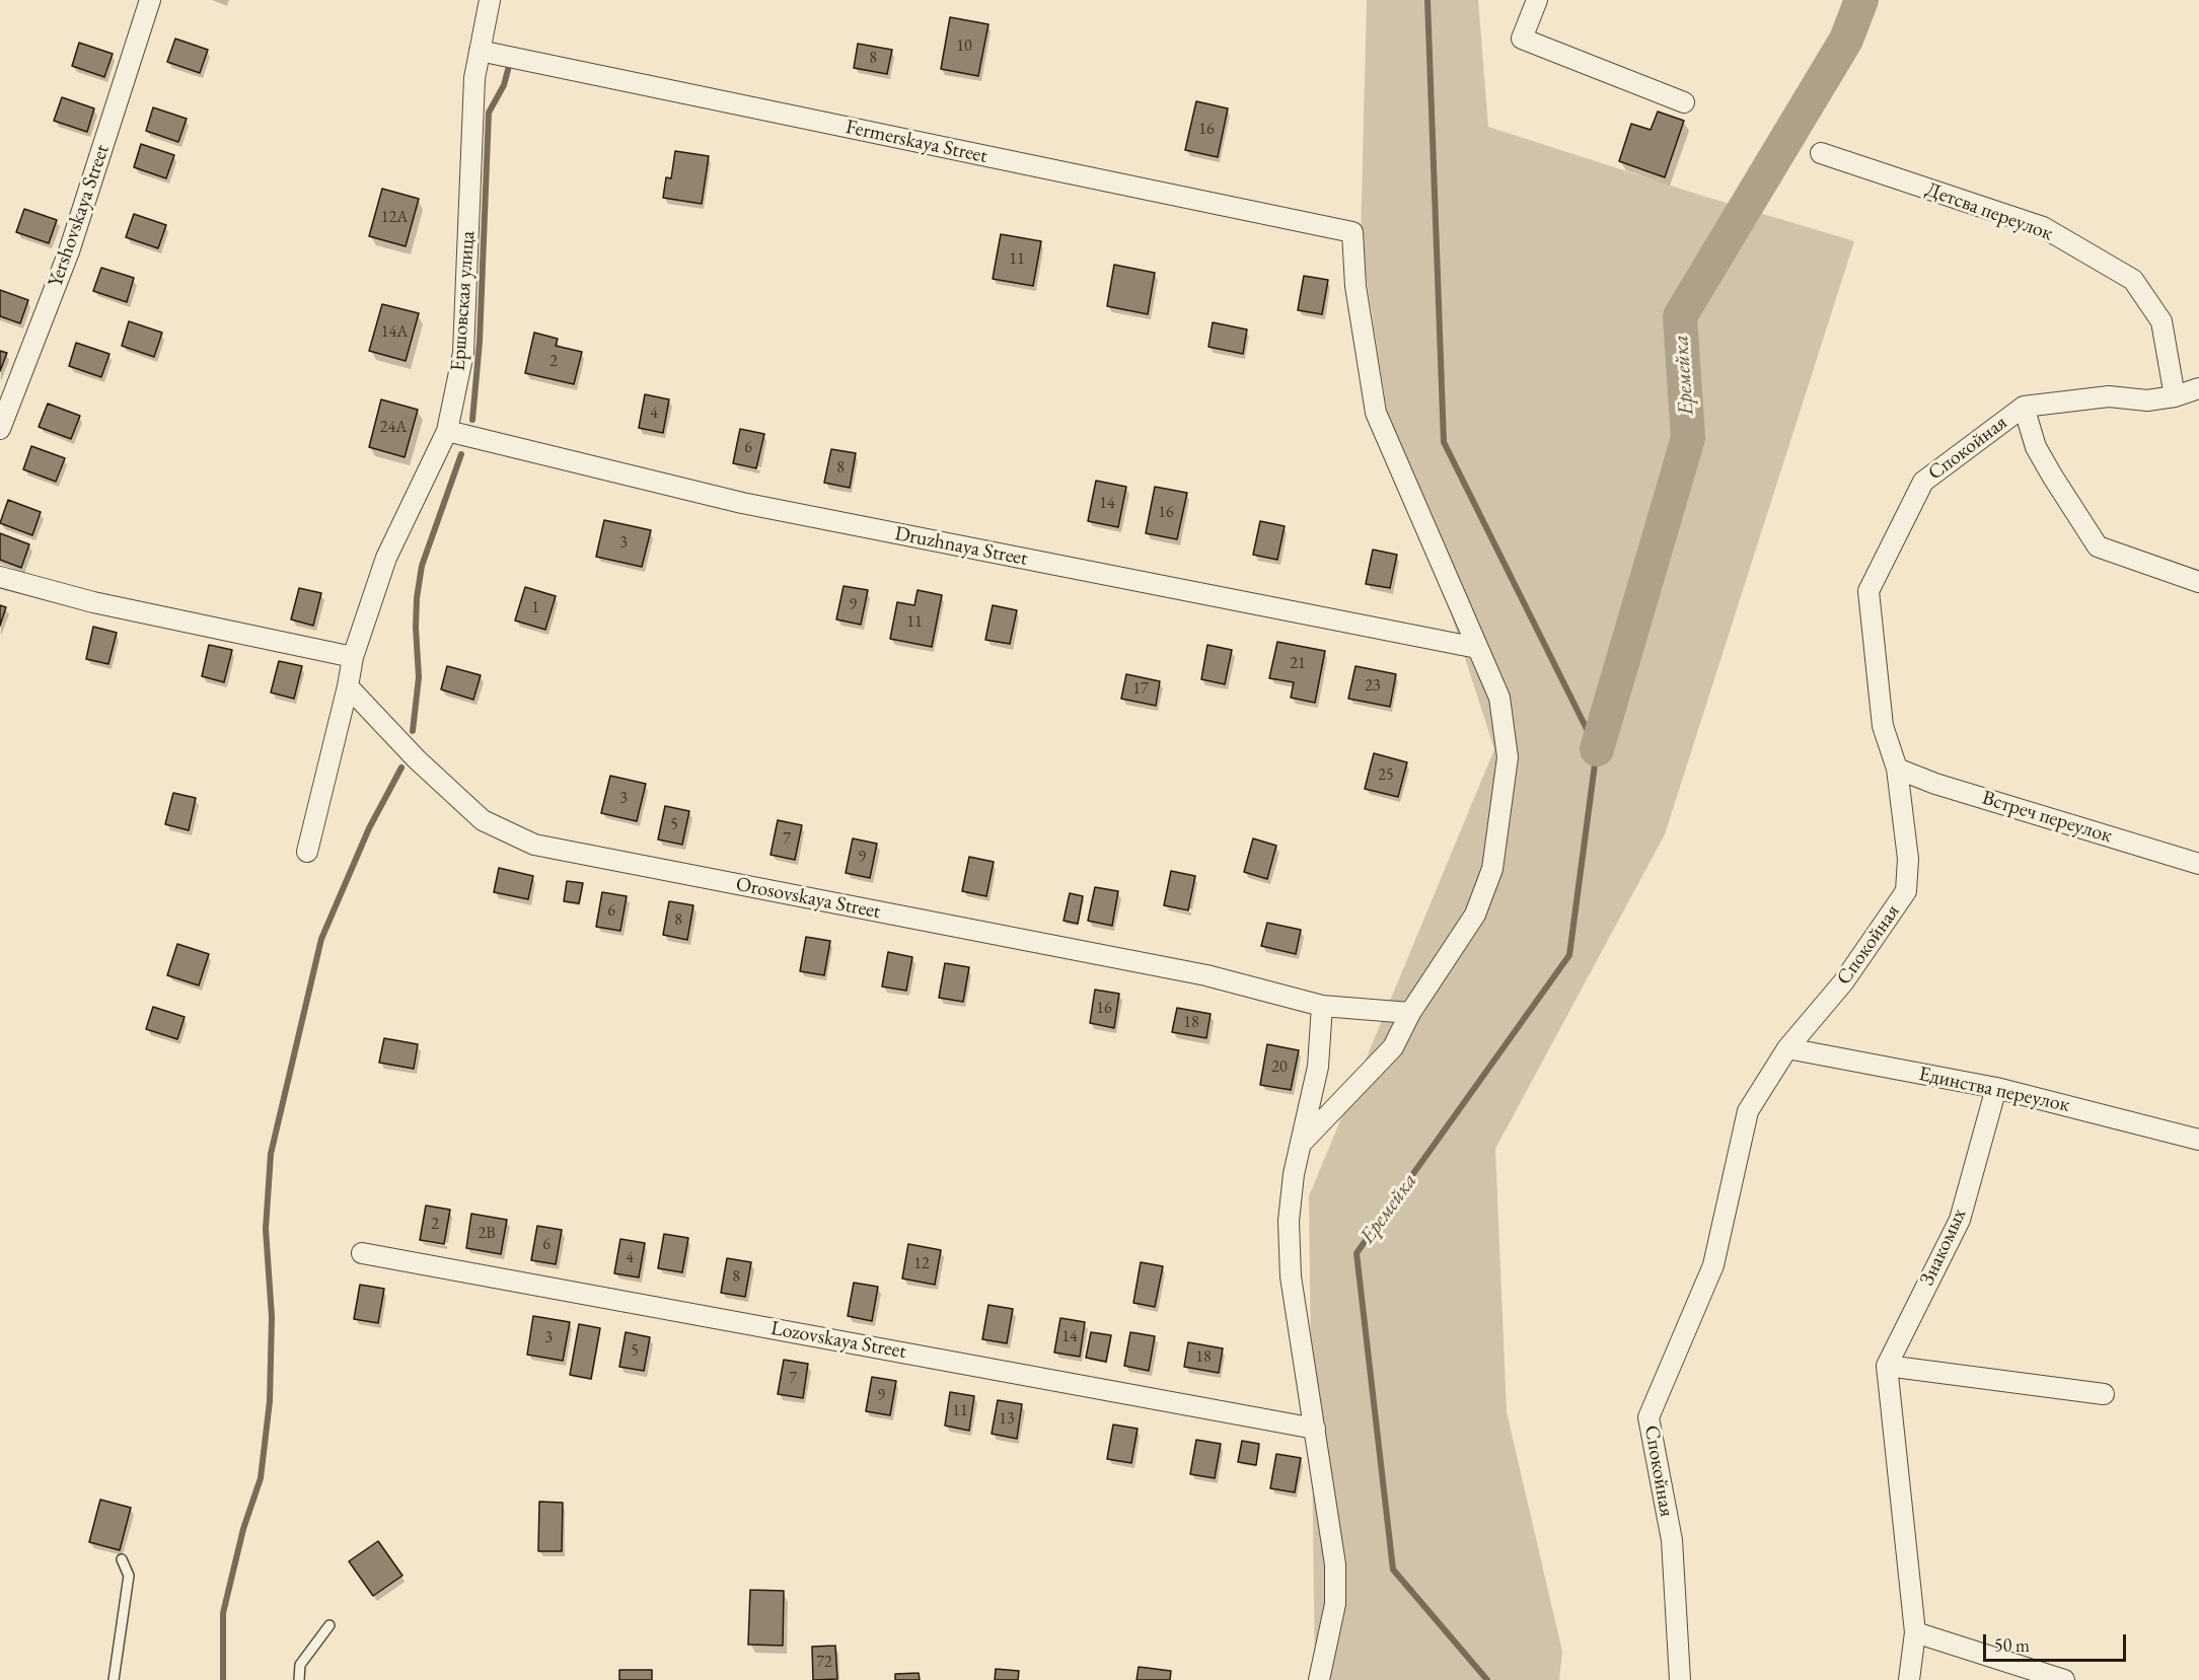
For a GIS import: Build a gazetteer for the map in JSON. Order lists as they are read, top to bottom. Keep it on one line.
{"streets":{"street":["Fermerskaya Street","Детсва переулок","Yershovskaya Street","Ершовская улица","Спокойная","Druzhnaya Street","Встреч переулок","Orosovskaya Street","Единства переулок","Знакомых","Lozovskaya Street"]},"crossings":[["Fermerskaya Street","Ершовская улица"],["Fermerskaya Street","Druzhnaya Street"],["Детсва переулок","Спокойная"],["Ершовская улица","Druzhnaya Street"],["Ершовская улица","Orosovskaya Street"],["Спокойная","Встреч переулок"],["Спокойная","Единства переулок"],["Единства переулок","Знакомых"]],"water":["Еремейка"],"house_numbers":["10","8","16","12А","11","14А","2","4","24А","6","8","14","16","3","9","1","11","21","23","17","25","3","5","7","9","6","8","16","18","20","2","2В","6","4","12","8","14","3","5","18","7","9","11","13","72"],"scale_bar":"50 m"}
